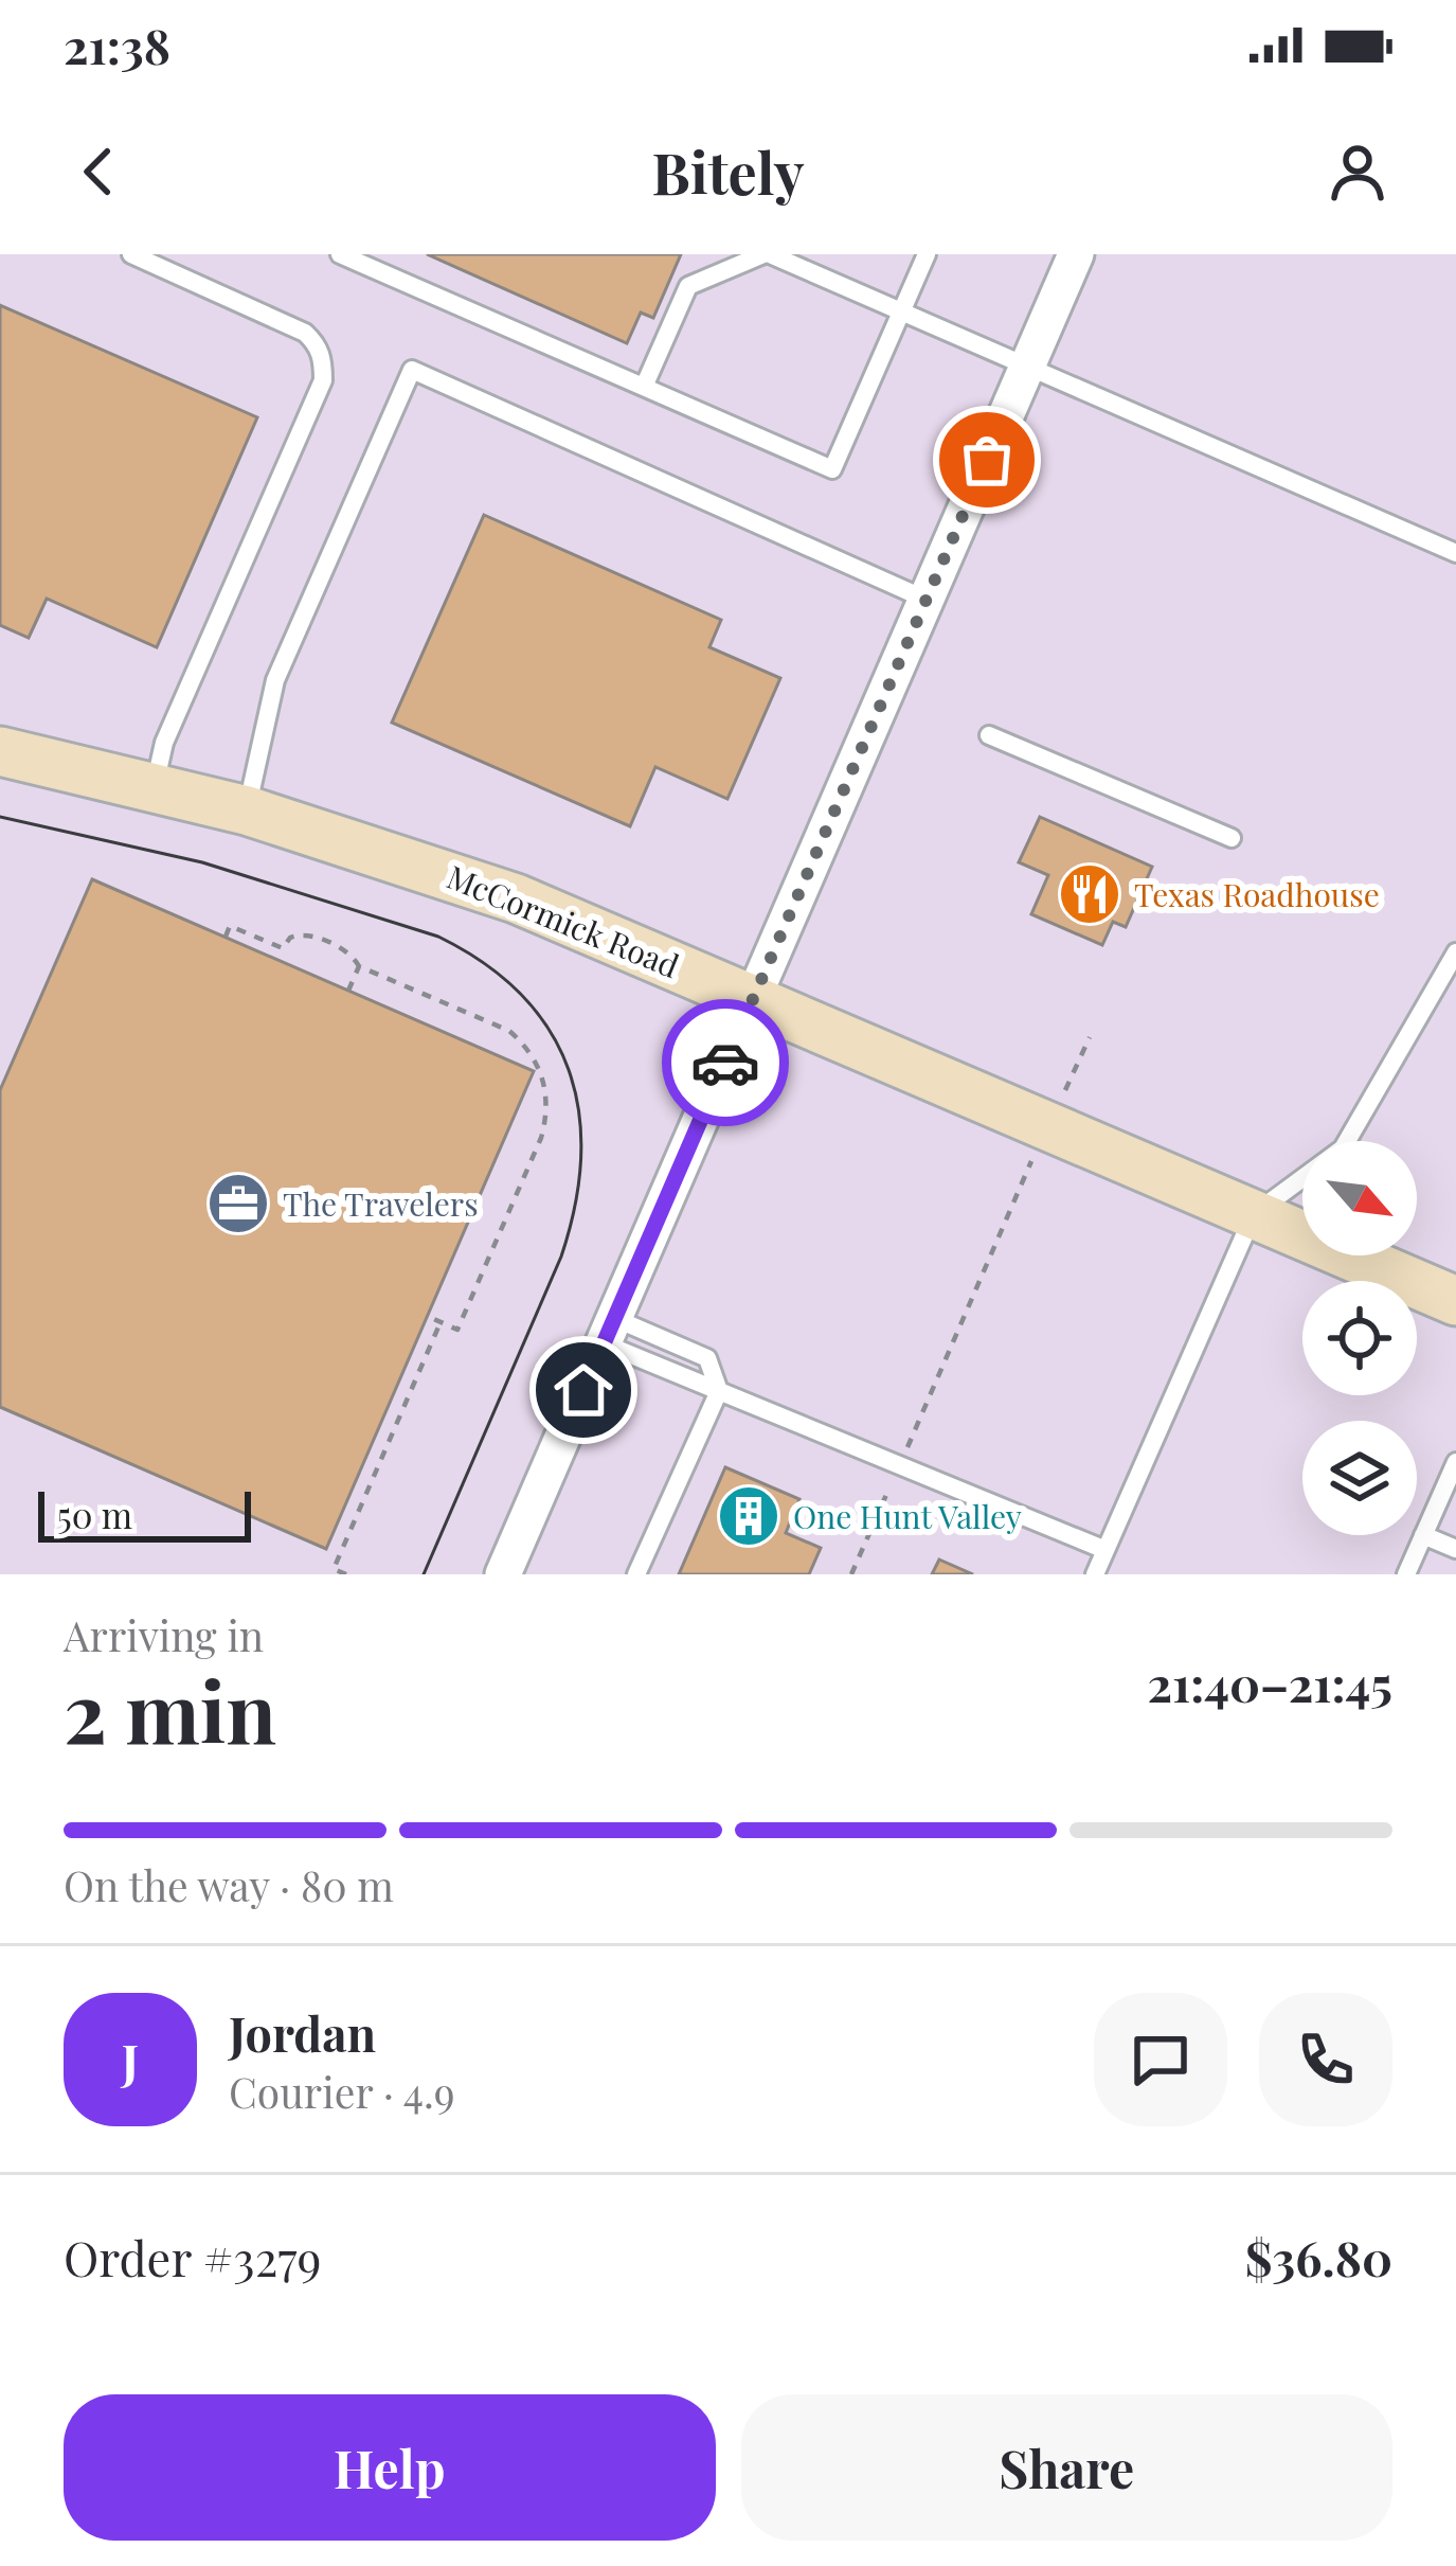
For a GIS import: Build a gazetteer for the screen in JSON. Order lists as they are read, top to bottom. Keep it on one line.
{"streets":{"main road":["McCormick Road"]},"places":{"restaurant":["Texas Roadhouse"],"office":["The Travelers"],"building":["One Hunt Valley"]},"scale_bar":"50 m","north":"bottom right","page":{"status":"21:38","header":"Bitely","scale":"50 m","heading":["2 min","Arriving in","21:40–21:45"],"panel":["Jordan","Courier · 4.9","Order #3279","$36.80"],"bar":"On the way · 80 m","round":"J","buttons":["Help","Share"]}}
